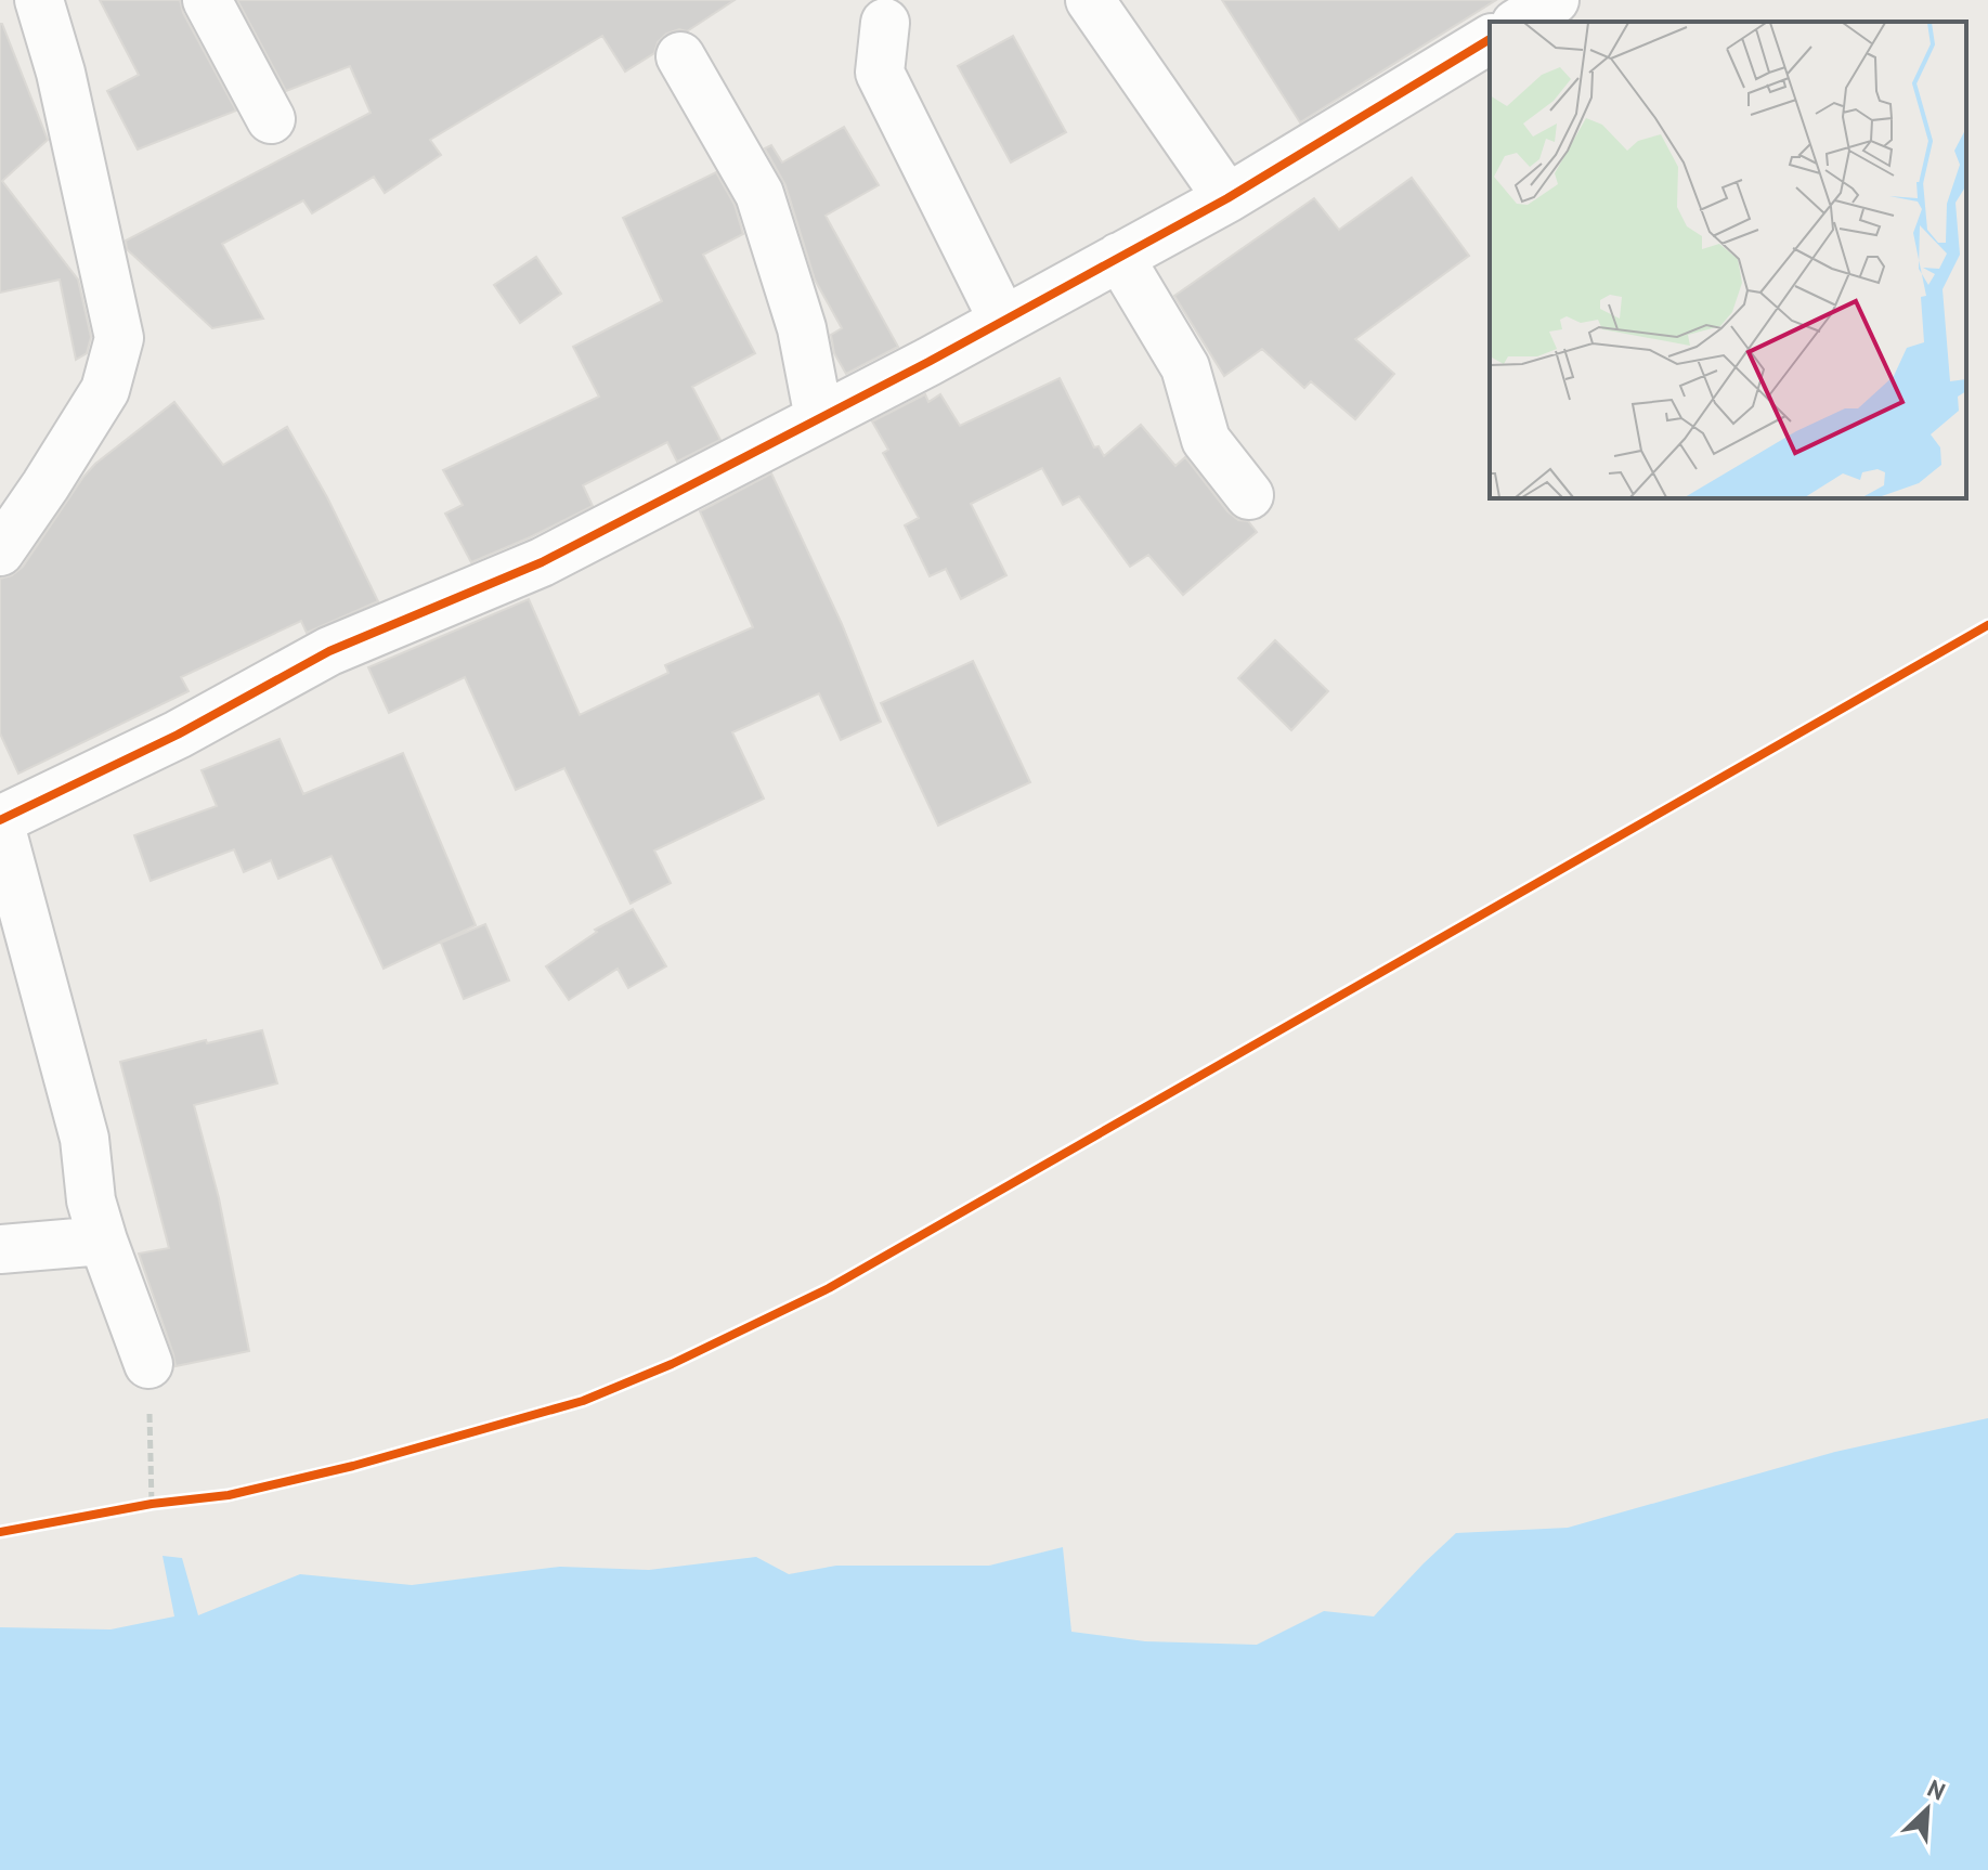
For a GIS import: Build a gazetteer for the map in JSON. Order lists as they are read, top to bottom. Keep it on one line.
{"north":"top right"}
